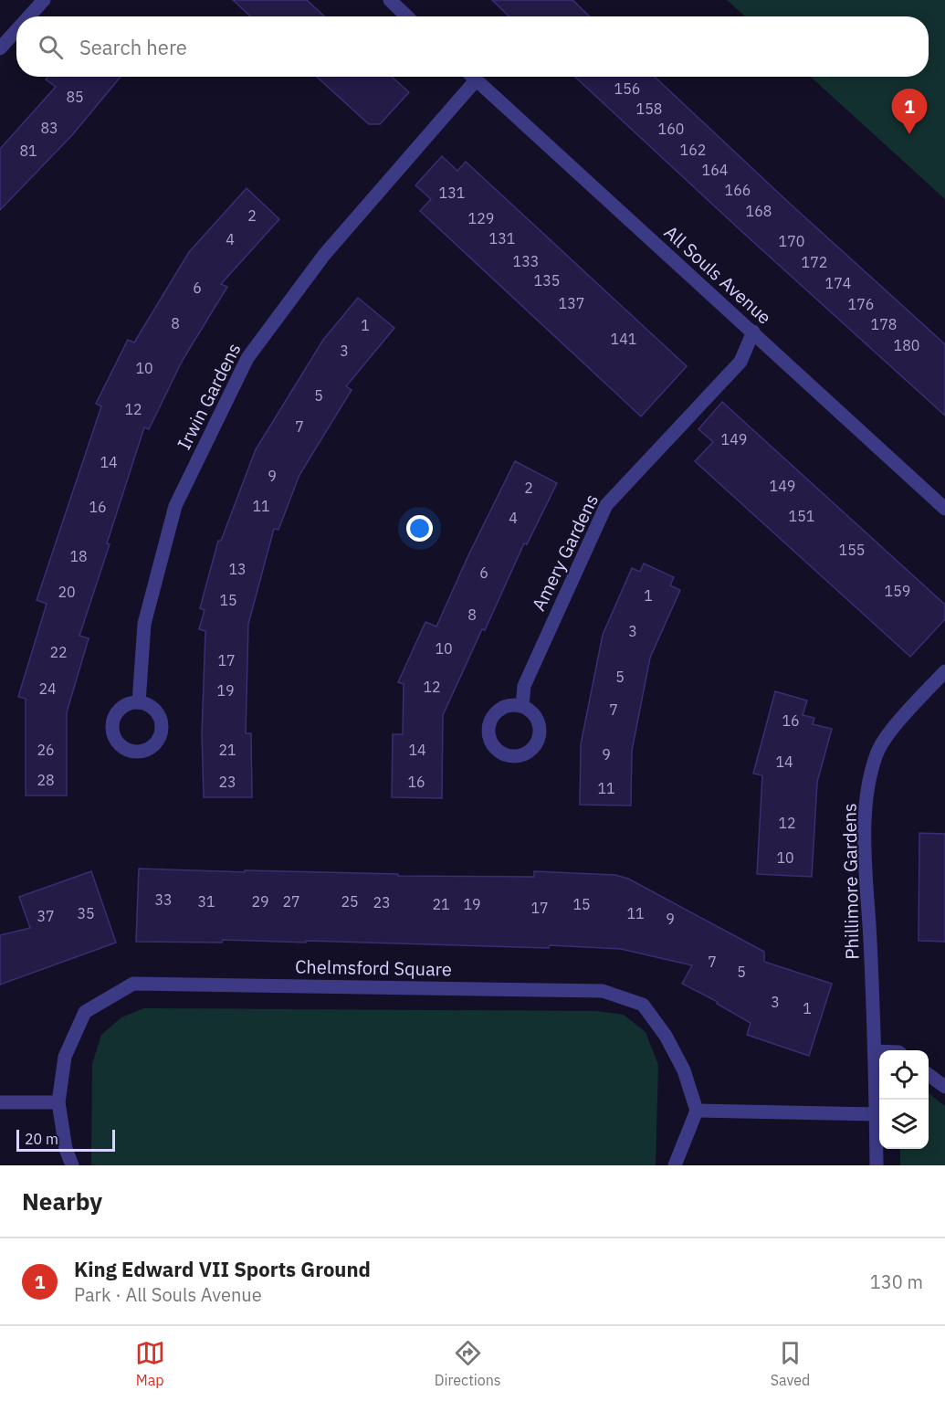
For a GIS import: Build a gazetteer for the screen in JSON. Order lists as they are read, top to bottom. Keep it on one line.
{"streets":{"street":["All Souls Avenue","Irwin Gardens","Amery Gardens","Phillimore Gardens","Chelmsford Square"]},"crossings":[["All Souls Avenue","Irwin Gardens"],["All Souls Avenue","Amery Gardens"]],"house_numbers":["156","85","158","83","160","162","81","164","166","131","168","2","129","131","4","170","133","172","135","174","6","137","176","8","178","1","141","180","3","10","5","12","7","149","14","9","149","2","11","16","151","4","155","18","13","6","159","20","1","15","8","3","10","22","17","5","12","24","19","7","16","26","21","14","9","14","28","23","16","11","12","10","33","31","29","27","25","23","21","19","15","17","35","11","37","9","7","5","3","1"],"scale_bar":"20 m","page":{"search":"Search here","pins":"1","scale":"20 m","heading":"Nearby","list":[{"mark":"1","name":"King Edward VII Sports Ground","note":"Park · All Souls Avenue","value":"130 m"}],"nav":["Map","Directions","Saved"]}}
